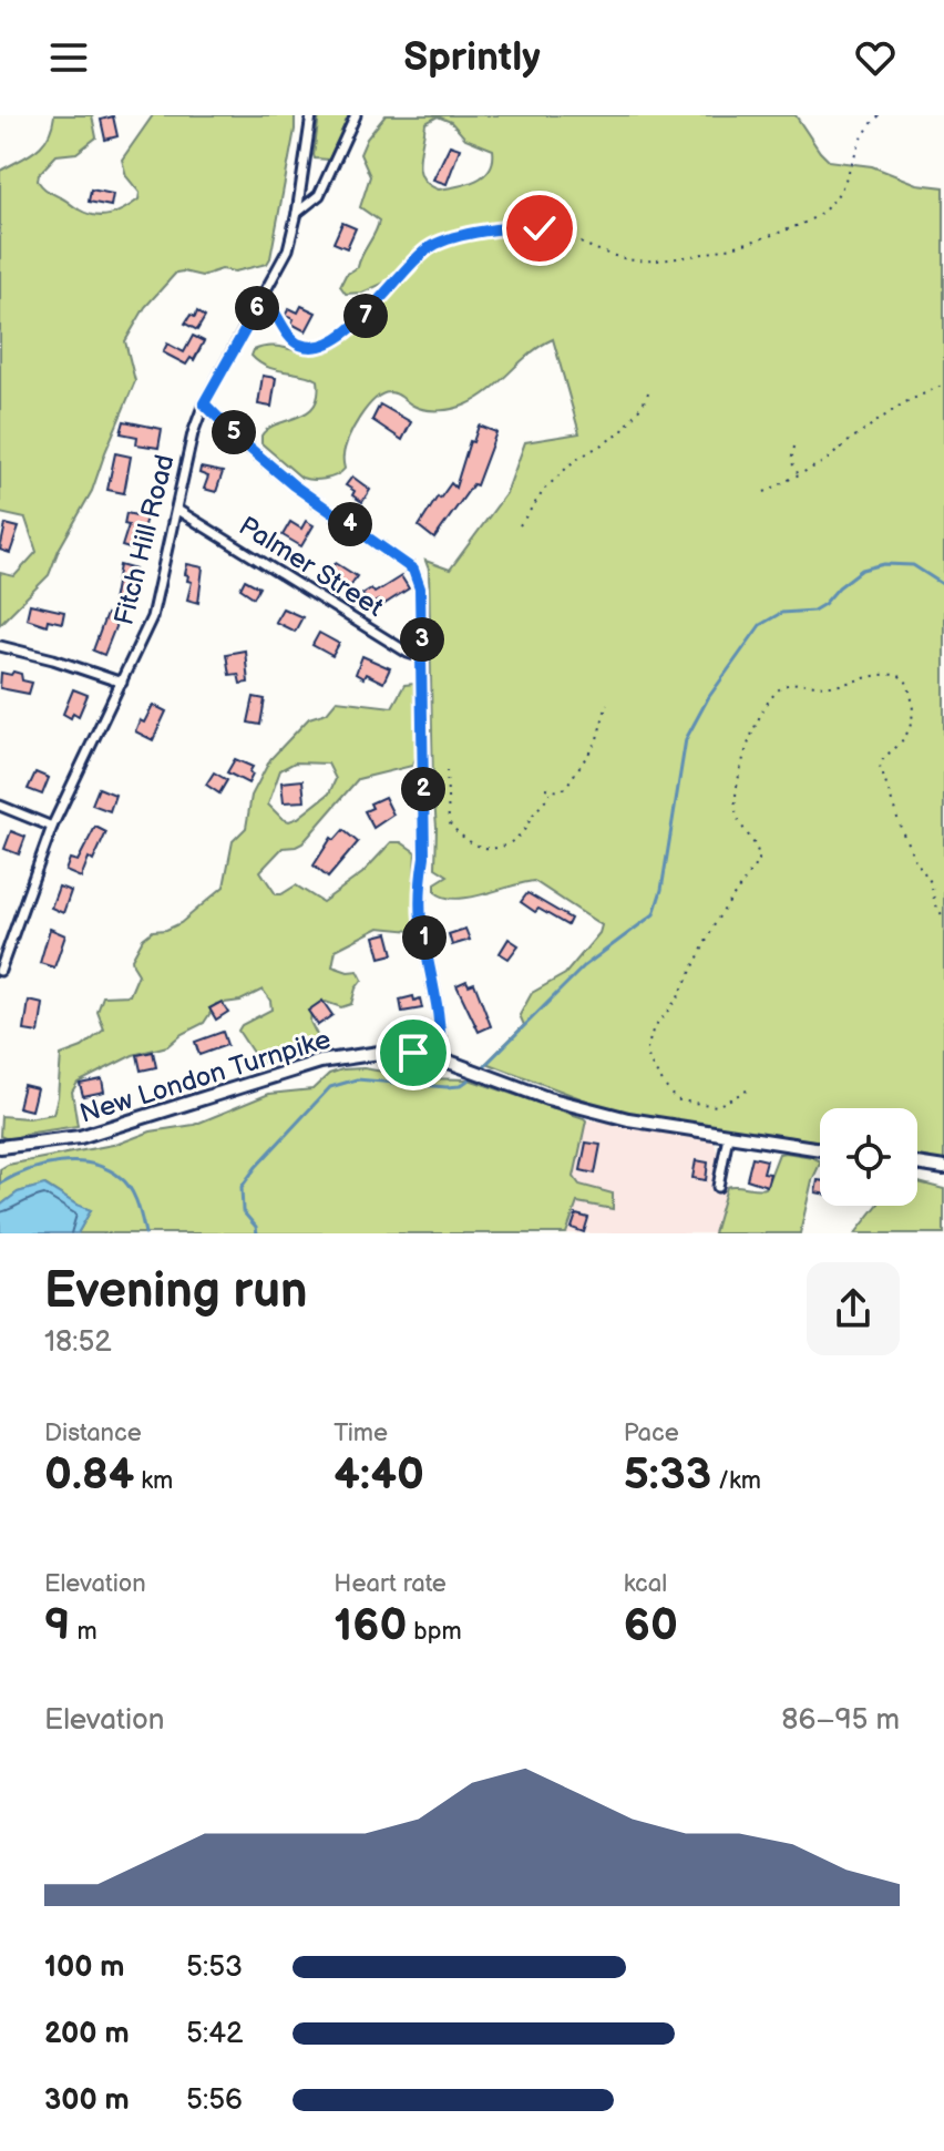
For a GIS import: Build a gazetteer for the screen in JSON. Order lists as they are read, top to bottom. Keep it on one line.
{"streets":{"main road":["New London Turnpike"],"street":["Fitch Hill Road","Palmer Street"]},"crossings":[["Fitch Hill Road","Palmer Street"]],"page":{"header":"Sprintly","pins":["6","7","5","4","3","2","1"],"heading":["Evening run","18:52"],"stats":[["Distance","0.84 km"],["Time","4:40"],["Pace","5:33 /km"],["Elevation","9 m"],["Heart rate","160 bpm"],["kcal","60"]],"chart":["Elevation","86–95 m"],"list":[{"name":"100 m","note":"5:53"},{"name":"200 m","note":"5:42"},{"name":"300 m","note":"5:56"}]}}
